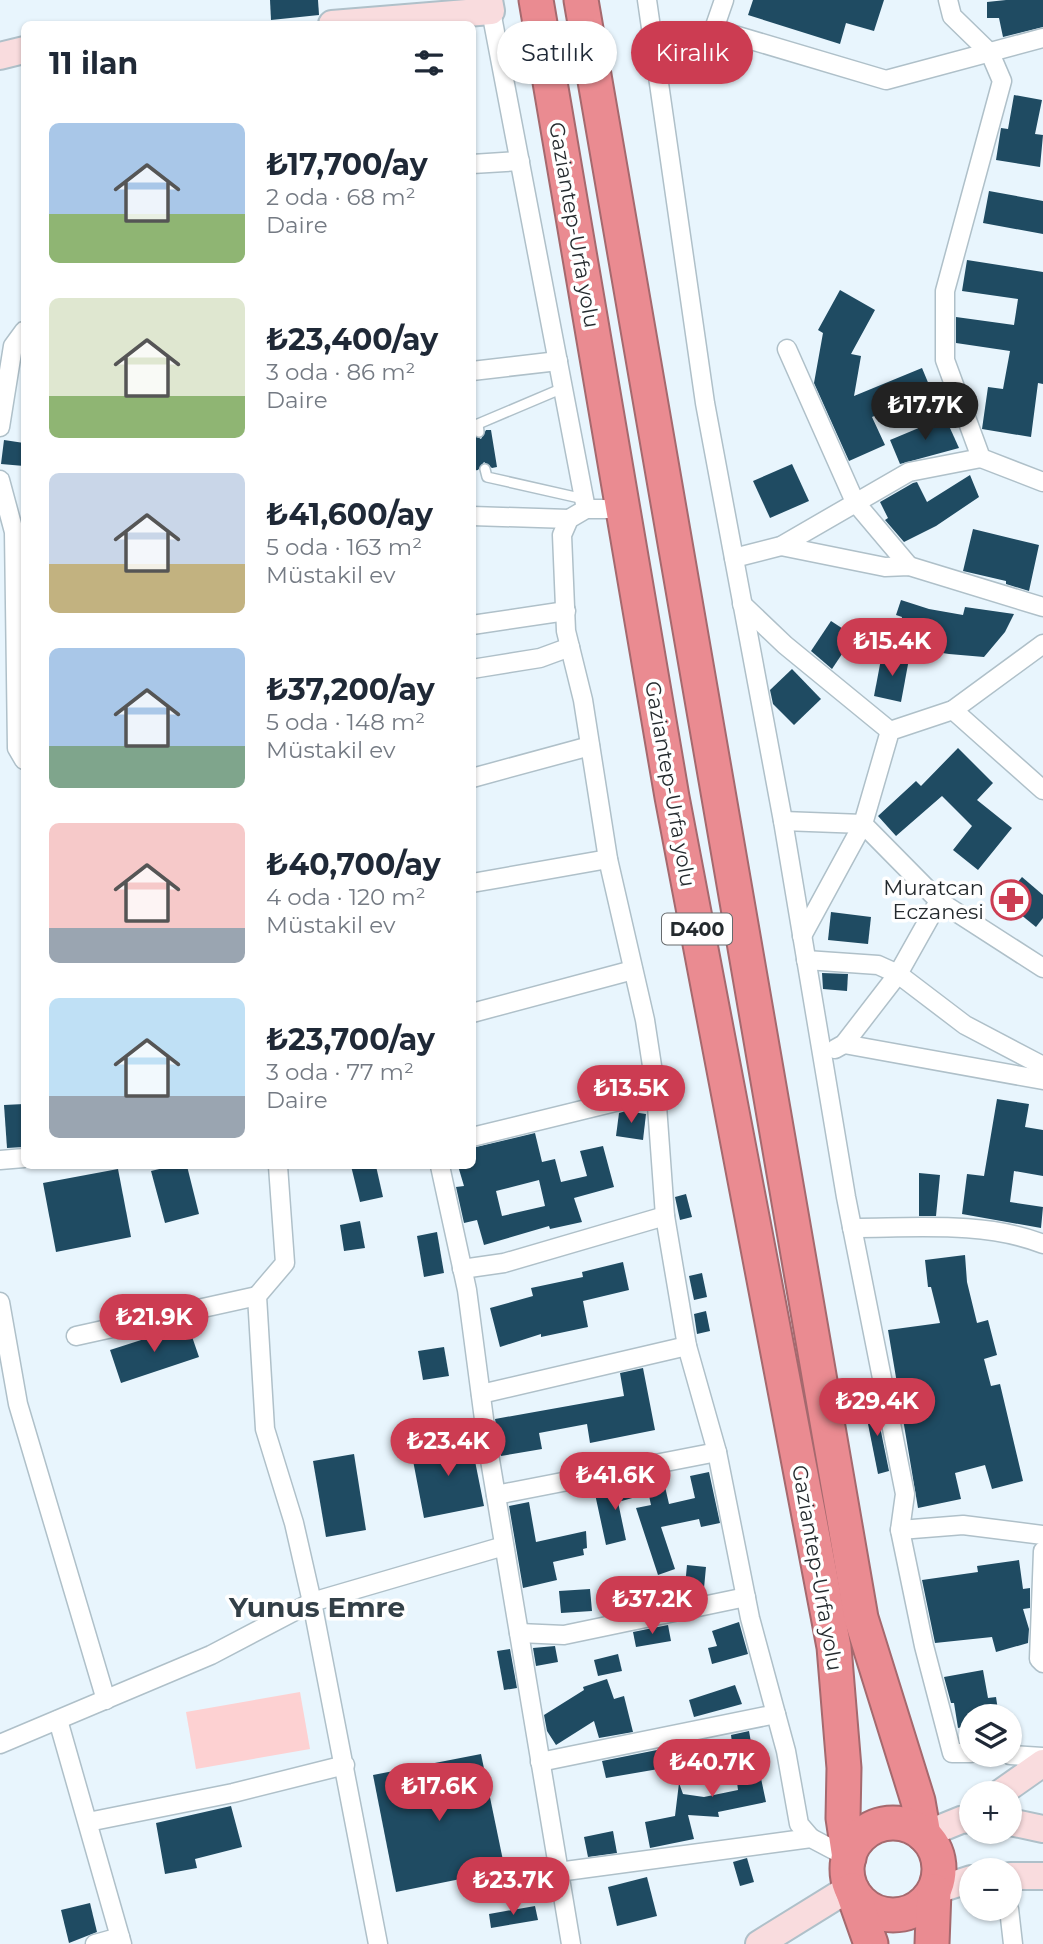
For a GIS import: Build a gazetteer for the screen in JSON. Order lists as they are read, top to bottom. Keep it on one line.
{"streets":{"highway":["Gaziantep-Urfa yolu","D400"]},"districts":["Yunus Emre"],"places":{"pharmacy":["Muratcan Eczanesi"]},"page":{"chip":["Satılık","Kiralık"],"heading":"11 ilan","list":[{"name":"₺17,700/ay","note":"2 oda · 68 m² · Daire"},{"name":"₺23,400/ay","note":"3 oda · 86 m² · Daire"},{"name":"₺41,600/ay","note":"5 oda · 163 m² · Müstakil ev"},{"name":"₺37,200/ay","note":"5 oda · 148 m² · Müstakil ev"},{"name":"₺40,700/ay","note":"4 oda · 120 m² · Müstakil ev"},{"name":"₺23,700/ay","note":"3 oda · 77 m² · Daire"}],"price":["₺17.7K","₺15.4K","₺13.5K","₺21.9K","₺29.4K","₺23.4K","₺41.6K","₺37.2K","₺40.7K","₺17.6K","₺23.7K"],"map_buttons":["+","−"]}}
